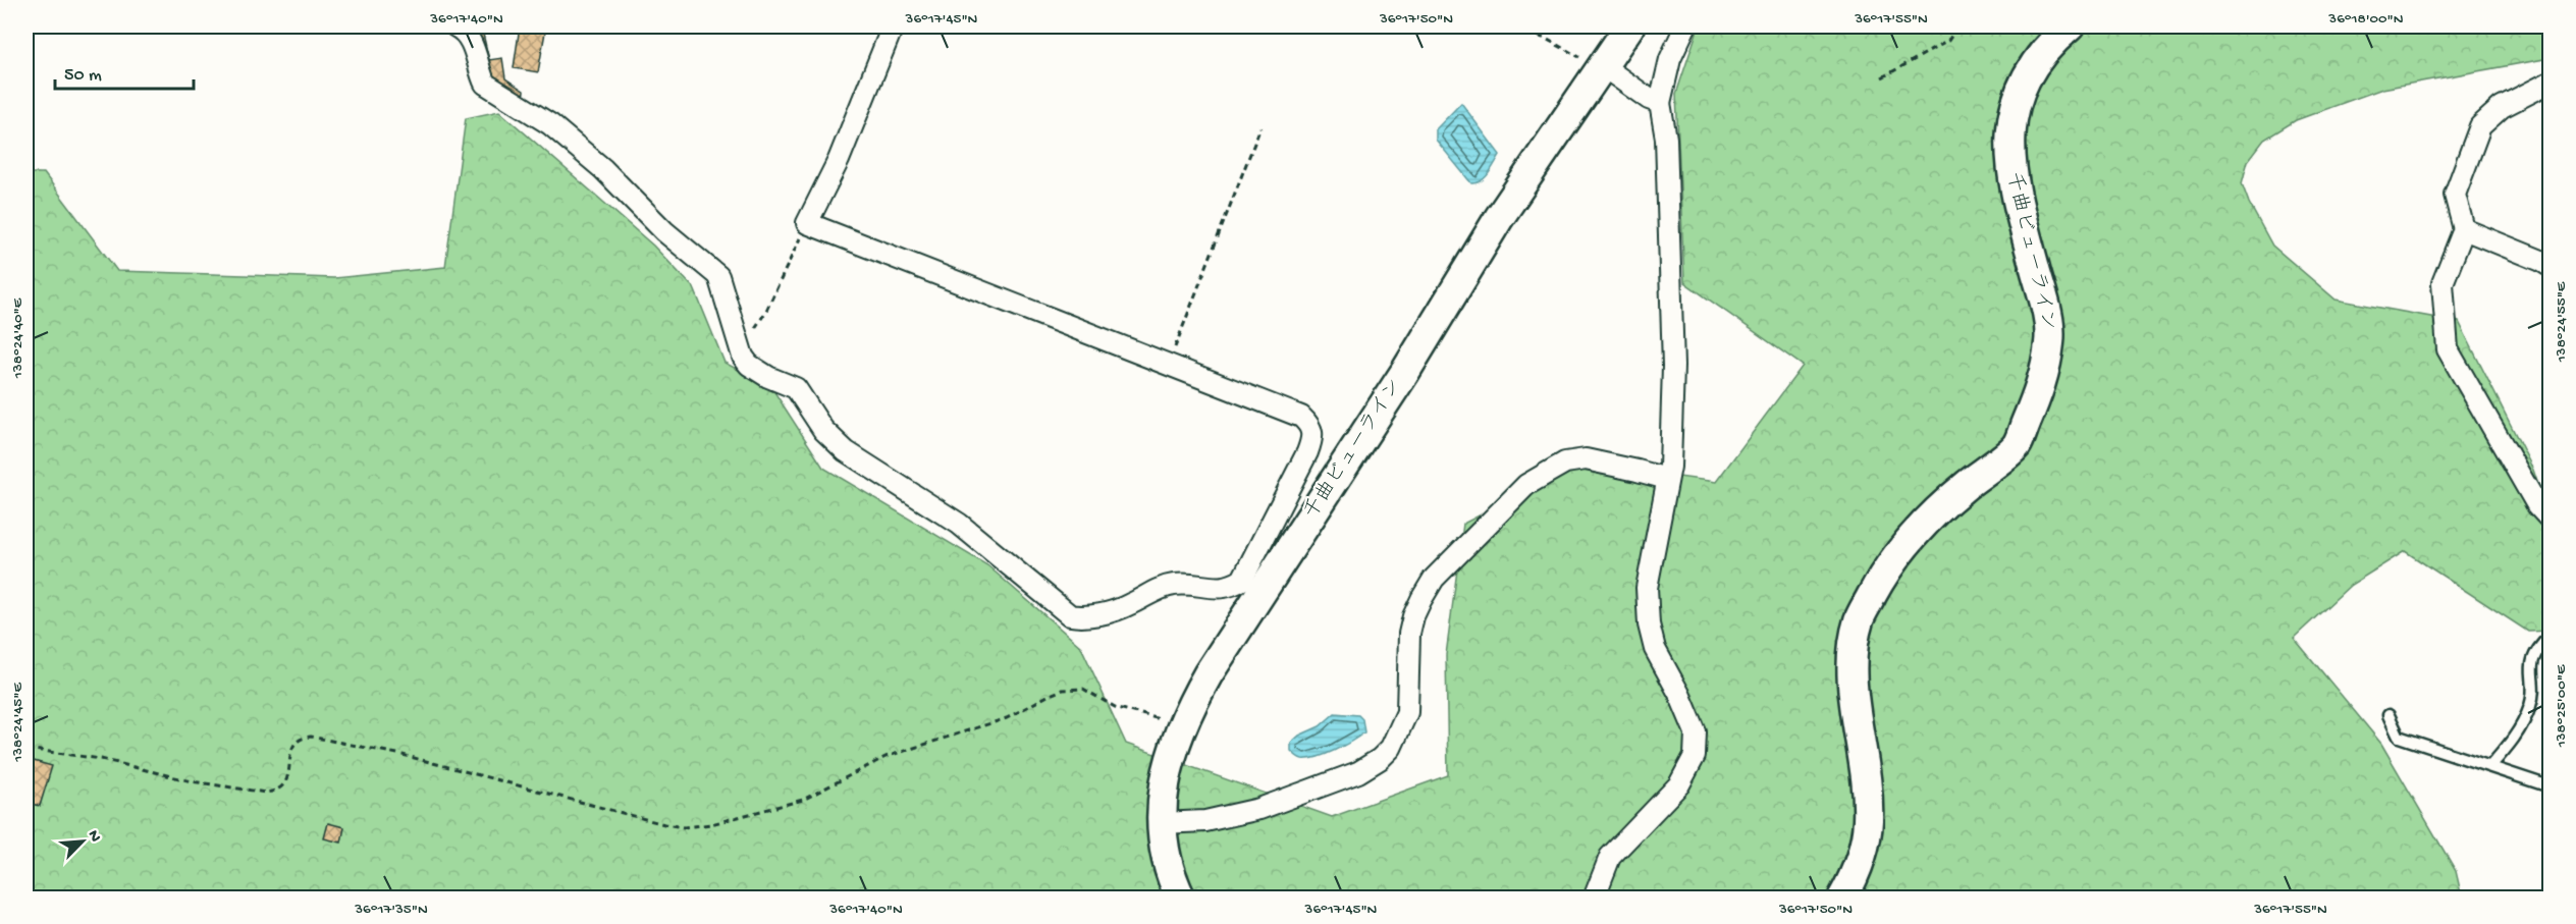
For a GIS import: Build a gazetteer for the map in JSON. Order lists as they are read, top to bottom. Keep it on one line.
{"streets":{"street":["千曲ビューライン"]},"scale_bar":"50 m","north":"top right","coordinates":["36°17'40\"N","36°17'45\"N","36°17'50\"N","36°17'55\"N","36°18'00\"N","138°24'55\"E","138°24'40\"E","138°25'00\"E","138°24'45\"E","36°17'35\"N"]}
